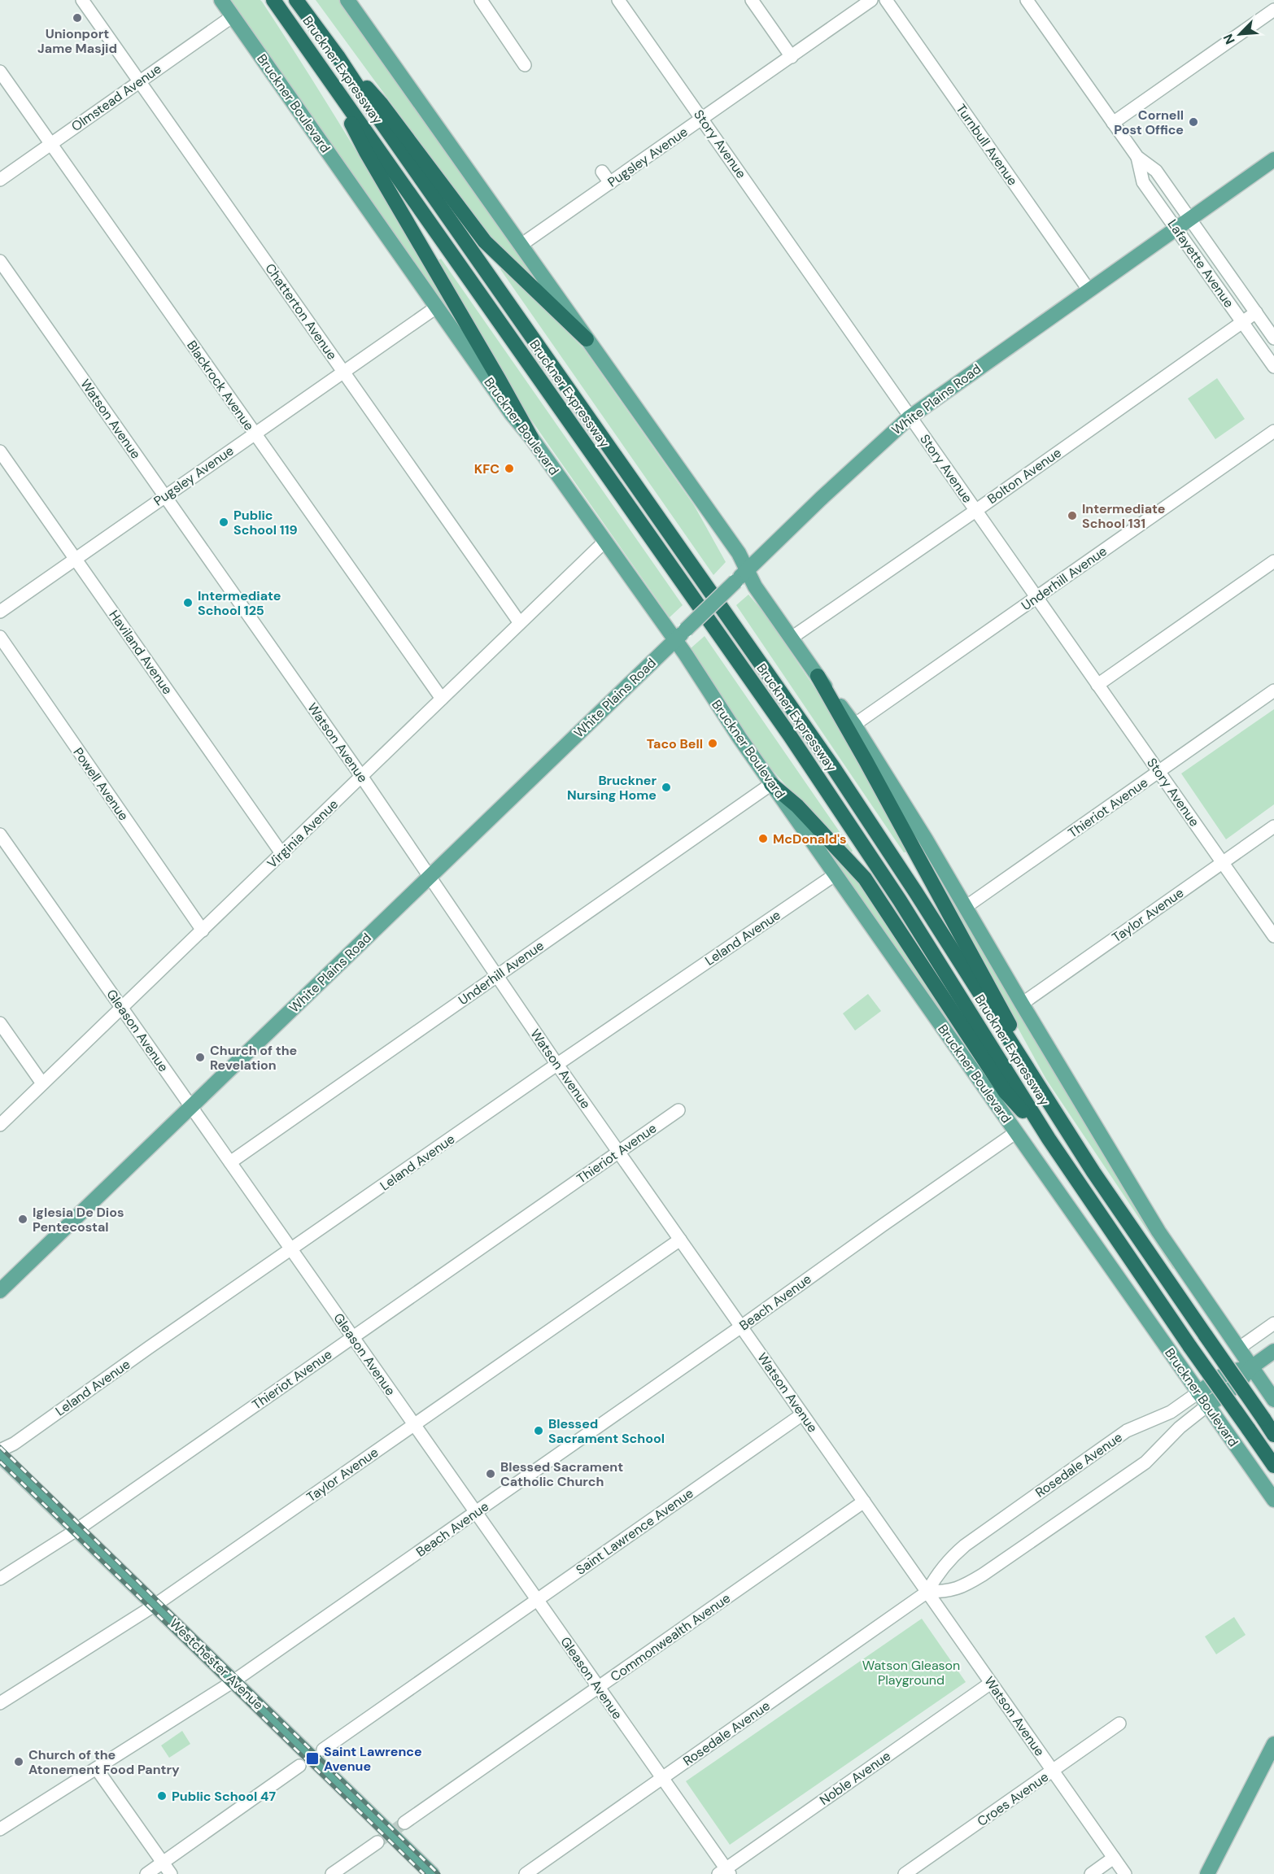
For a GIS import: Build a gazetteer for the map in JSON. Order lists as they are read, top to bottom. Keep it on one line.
{"streets":{"highway":["Bruckner Expressway"],"main road":["Bruckner Boulevard","White Plains Road","Rosedale Avenue","Westchester Avenue"],"street":["Olmstead Avenue","Story Avenue","Turnbull Avenue","Pugsley Avenue","Lafayette Avenue","Chatterton Avenue","Blackrock Avenue","Watson Avenue","Bolton Avenue","Underhill Avenue","Haviland Avenue","Powell Avenue","Thieriot Avenue","Virginia Avenue","Taylor Avenue","Leland Avenue","Gleason Avenue","Beach Avenue","Saint Lawrence Avenue","Commonwealth Avenue","Noble Avenue","Croes Avenue"]},"crossings":[["Olmstead Avenue","Bruckner Boulevard"],["Olmstead Avenue","Chatterton Avenue"],["Olmstead Avenue","Blackrock Avenue"],["Bruckner Boulevard","Pugsley Avenue"],["Bruckner Boulevard","White Plains Road"],["Bruckner Boulevard","Underhill Avenue"],["Bruckner Boulevard","Virginia Avenue"],["Bruckner Boulevard","Leland Avenue"],["Bruckner Boulevard","Beach Avenue"],["Bruckner Boulevard","Rosedale Avenue"],["Story Avenue","Pugsley Avenue"],["Story Avenue","White Plains Road"],["Story Avenue","Bolton Avenue"],["Story Avenue","Underhill Avenue"],["Story Avenue","Thieriot Avenue"],["Story Avenue","Taylor Avenue"],["Turnbull Avenue","White Plains Road"],["Pugsley Avenue","Chatterton Avenue"],["Pugsley Avenue","Blackrock Avenue"],["Pugsley Avenue","Watson Avenue"],["Pugsley Avenue","Haviland Avenue"],["Lafayette Avenue","White Plains Road"],["Lafayette Avenue","Bolton Avenue"],["Chatterton Avenue","Virginia Avenue"],["Blackrock Avenue","Virginia Avenue"],["White Plains Road","Watson Avenue"],["White Plains Road","Gleason Avenue"],["Watson Avenue","Underhill Avenue"],["Watson Avenue","Thieriot Avenue"],["Watson Avenue","Virginia Avenue"],["Watson Avenue","Taylor Avenue"],["Watson Avenue","Leland Avenue"],["Watson Avenue","Beach Avenue"],["Watson Avenue","Rosedale Avenue"],["Watson Avenue","Saint Lawrence Avenue"],["Watson Avenue","Commonwealth Avenue"],["Watson Avenue","Noble Avenue"],["Watson Avenue","Croes Avenue"],["Underhill Avenue","Gleason Avenue"],["Haviland Avenue","Virginia Avenue"],["Powell Avenue","Virginia Avenue"],["Thieriot Avenue","Gleason Avenue"],["Thieriot Avenue","Westchester Avenue"],["Virginia Avenue","Gleason Avenue"],["Taylor Avenue","Gleason Avenue"],["Taylor Avenue","Westchester Avenue"],["Leland Avenue","Gleason Avenue"],["Gleason Avenue","Beach Avenue"],["Gleason Avenue","Rosedale Avenue"],["Gleason Avenue","Saint Lawrence Avenue"],["Gleason Avenue","Commonwealth Avenue"],["Gleason Avenue","Noble Avenue"],["Beach Avenue","Westchester Avenue"]],"parks":["Watson Gleason Playground"],"places":{"other":["Unionport Jame Masjid","Cornell Post Office","KFC","Intermediate School 131","Public School 119","Intermediate School 125","Taco Bell","Bruckner Nursing Home","McDonald's","Church of the Revelation","Iglesia De Dios Pentecostal","Blessed Sacrament School","Blessed Sacrament Catholic Church","Church of the Atonement Food Pantry","Public School 47"],"transit":["Saint Lawrence Avenue"]},"north":"bottom left"}
